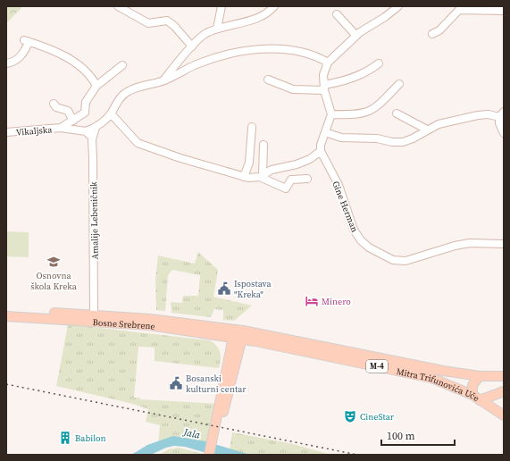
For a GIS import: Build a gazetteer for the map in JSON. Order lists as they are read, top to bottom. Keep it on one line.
{"streets":{"main road":["Bosne Srebrene","M-4","Mitra Trifunovića Uče"],"street":["Vikaljska","Gine Herman","Amalije Lebeničnik"]},"crossings":[["Amalije Lebeničnik","Bosne Srebrene"],["Bosne Srebrene","Mitra Trifunovića Uče"]],"water":["Jala"],"places":{"school or university":["Osnovna škola Kreka"],"public building":["Ispostava \"Kreka\"","Bosanski kulturni centar"],"hotel":["Minero"],"theatre":["CineStar"],"building":["Babilon"]},"scale_bar":"100 m"}
